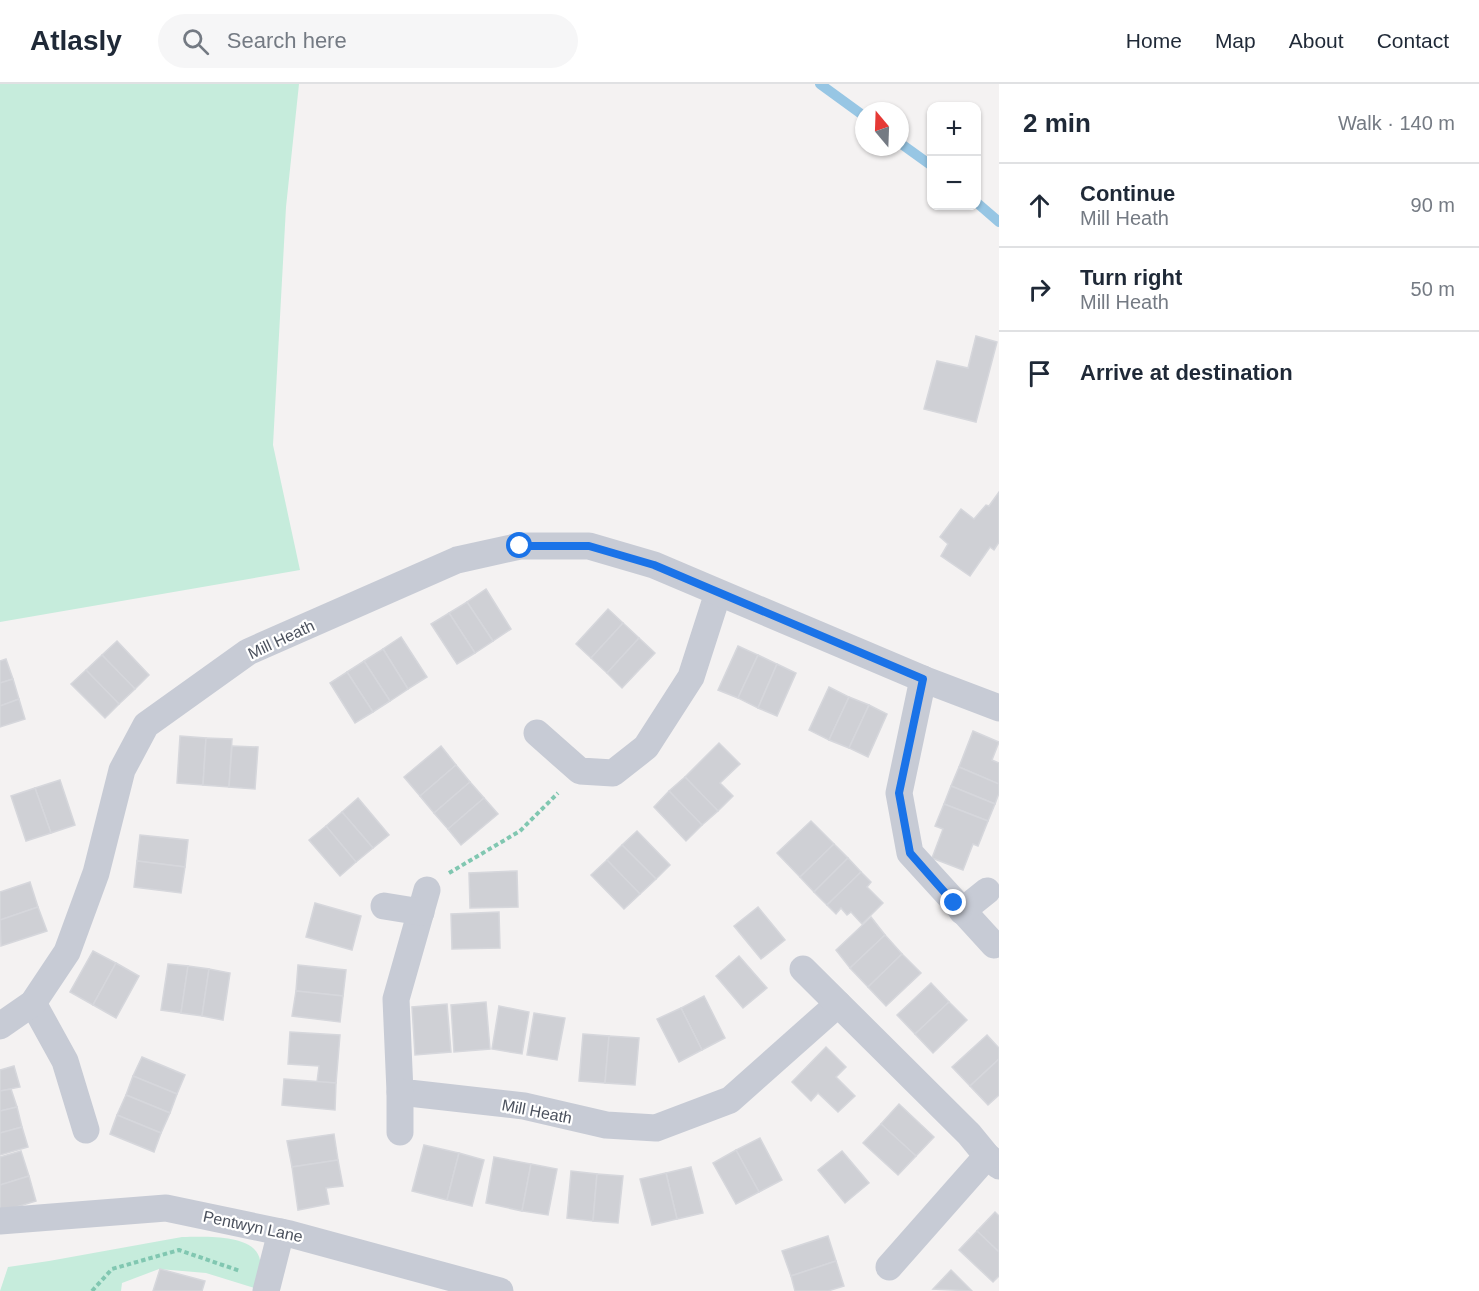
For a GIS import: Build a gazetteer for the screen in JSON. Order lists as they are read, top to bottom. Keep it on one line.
{"streets":{"street":["Mill Heath","Pentwyn Lane"]},"north":"top","page":{"header":"Atlasly","search":"Search here","nav":["Home","Map","About","Contact"],"heading":["2 min","Walk · 140 m"],"map_buttons":["+","−"],"list":[["Continue","Mill Heath","90 m"],["Turn right","Mill Heath","50 m"],"Arrive at destination"]}}
